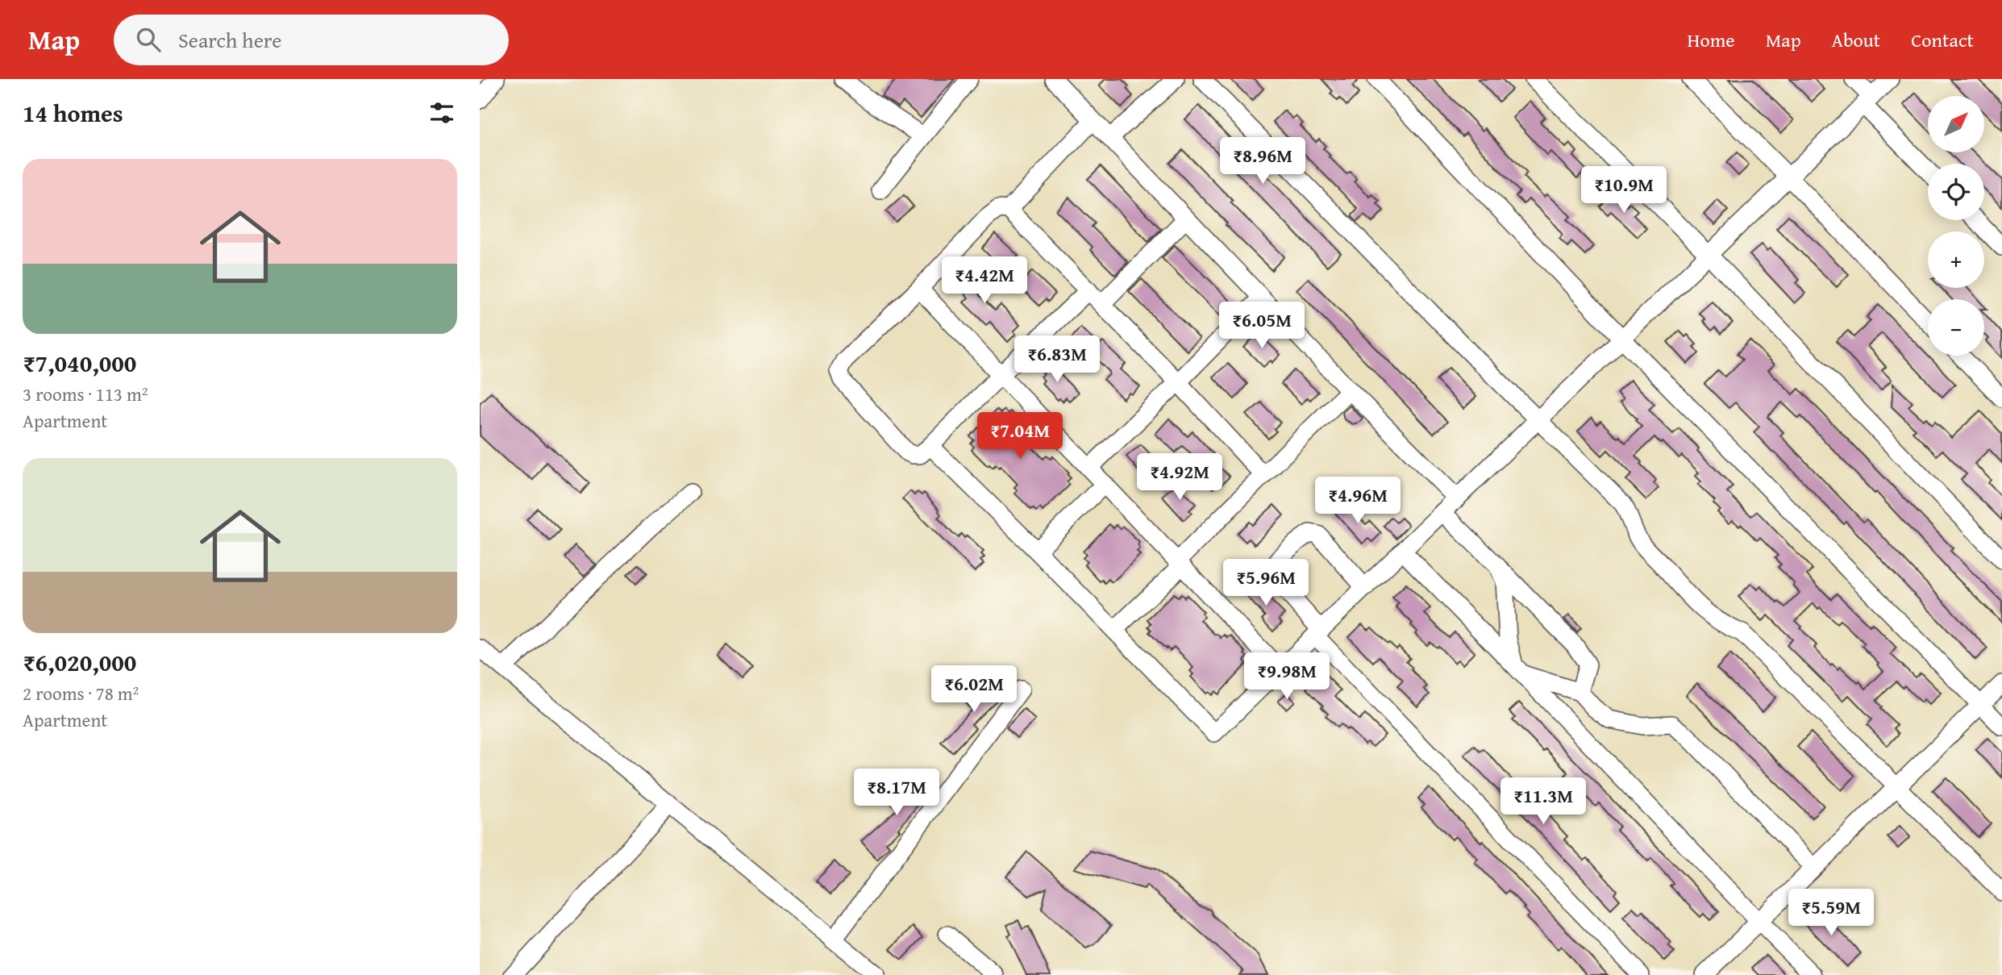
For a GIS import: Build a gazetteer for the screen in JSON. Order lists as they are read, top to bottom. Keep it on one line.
{"north":"top right","page":{"header":"Map","search":"Search here","nav":["Home","Map","About","Contact"],"heading":"14 homes","map_buttons":["+","−"],"price":["₹8.96M","₹10.9M","₹4.42M","₹6.05M","₹6.83M","₹7.04M","₹4.92M","₹4.96M","₹5.96M","₹9.98M","₹6.02M","₹8.17M","₹11.3M","₹5.59M"],"list":[{"name":"₹7,040,000","note":"3 rooms · 113 m² · Apartment"},{"name":"₹6,020,000","note":"2 rooms · 78 m² · Apartment"}]}}
